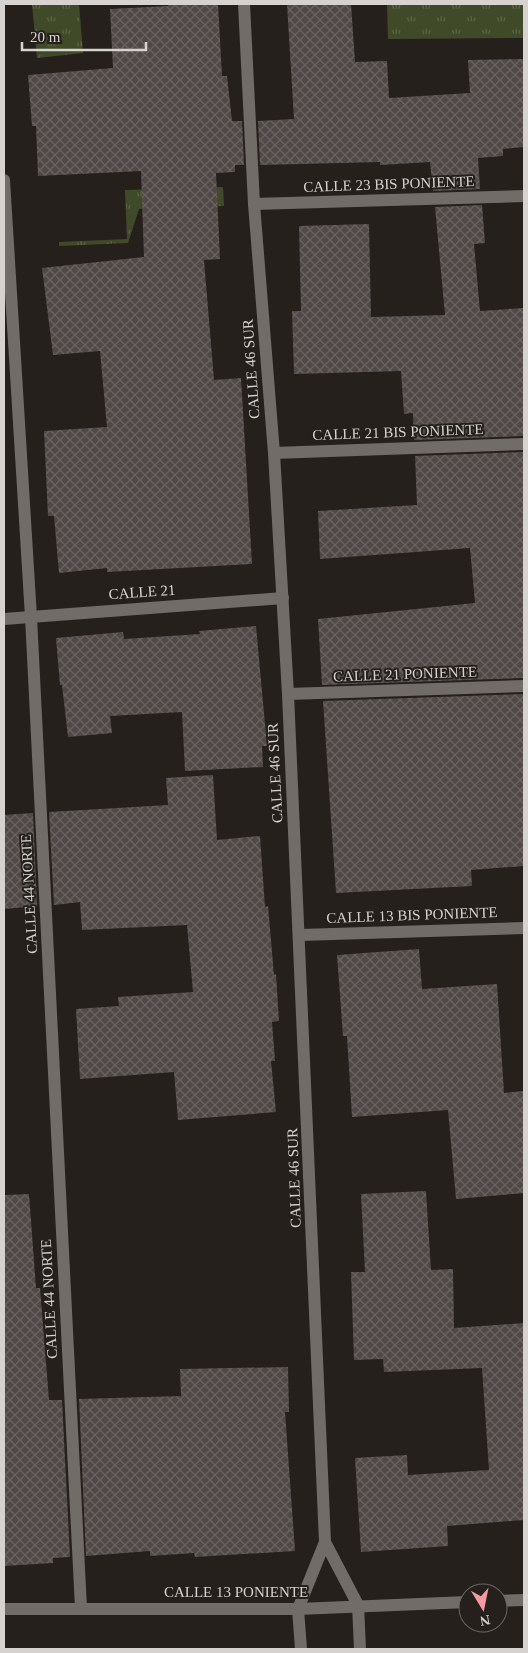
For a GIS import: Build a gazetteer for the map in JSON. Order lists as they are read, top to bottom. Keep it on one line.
{"streets":{"street":["CALLE 23 BIS PONIENTE","CALLE 46 SUR","CALLE 21 BIS PONIENTE","CALLE 21","CALLE 21 PONIENTE","CALLE 44 NORTE","CALLE 13 BIS PONIENTE","CALLE 13 PONIENTE"]},"crossings":[["CALLE 23 BIS PONIENTE","CALLE 46 SUR"],["CALLE 46 SUR","CALLE 21 BIS PONIENTE"],["CALLE 46 SUR","CALLE 21"],["CALLE 46 SUR","CALLE 21 PONIENTE"],["CALLE 46 SUR","CALLE 13 BIS PONIENTE"],["CALLE 46 SUR","CALLE 13 PONIENTE"],["CALLE 21","CALLE 44 NORTE"],["CALLE 44 NORTE","CALLE 13 PONIENTE"]],"scale_bar":"20 m","north":"bottom"}
